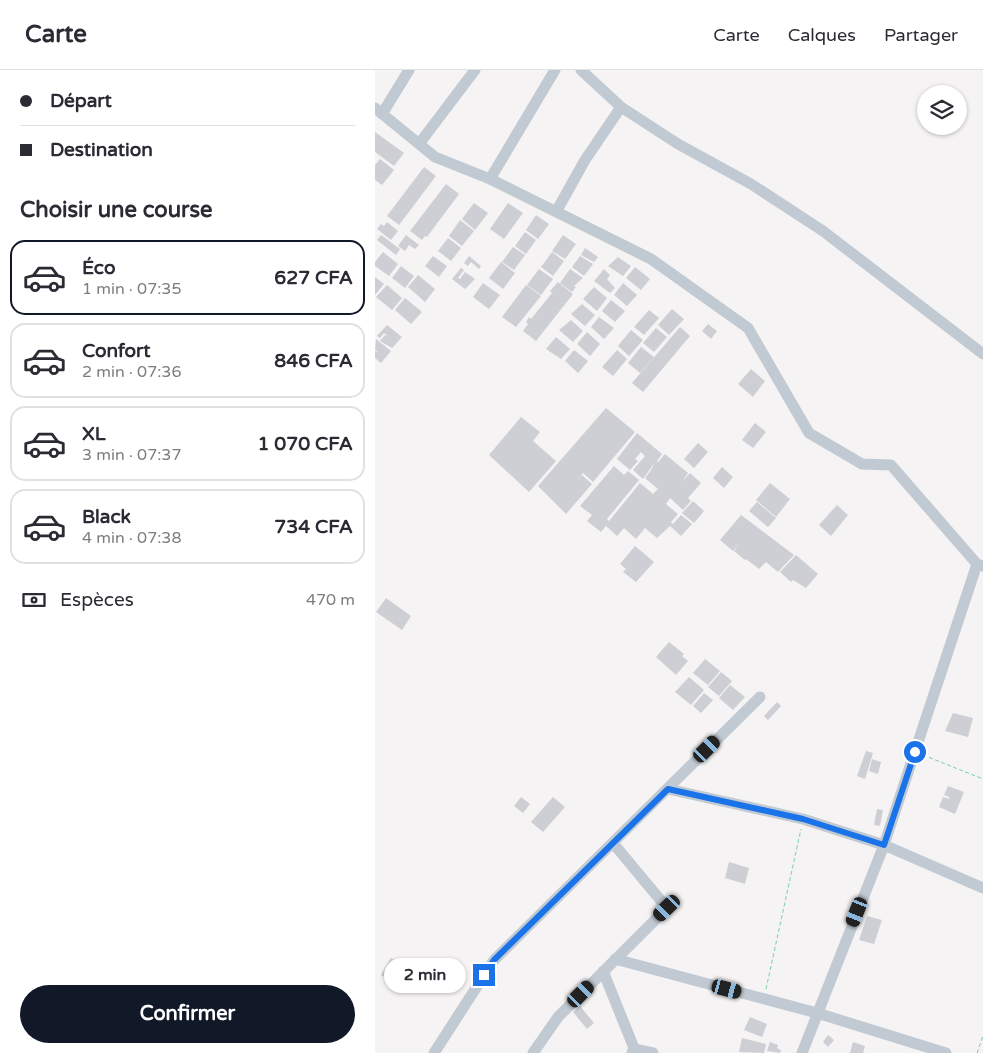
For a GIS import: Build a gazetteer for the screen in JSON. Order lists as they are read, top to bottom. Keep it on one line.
{"page":{"header":"Carte","nav":["Carte","Calques","Partager"],"banner":["Départ","Destination"],"heading":"Choisir une course","list":[{"name":"Éco","note":"1 min · 07:35","value":"627 CFA"},{"name":"Confort","note":"2 min · 07:36","value":"846 CFA"},{"name":"XL","note":"3 min · 07:37","value":"1 070 CFA"},{"name":"Black","note":"4 min · 07:38","value":"734 CFA"}],"pay":["Espèces","470 m"],"bubble":"2 min","buttons":"Confirmer"}}
